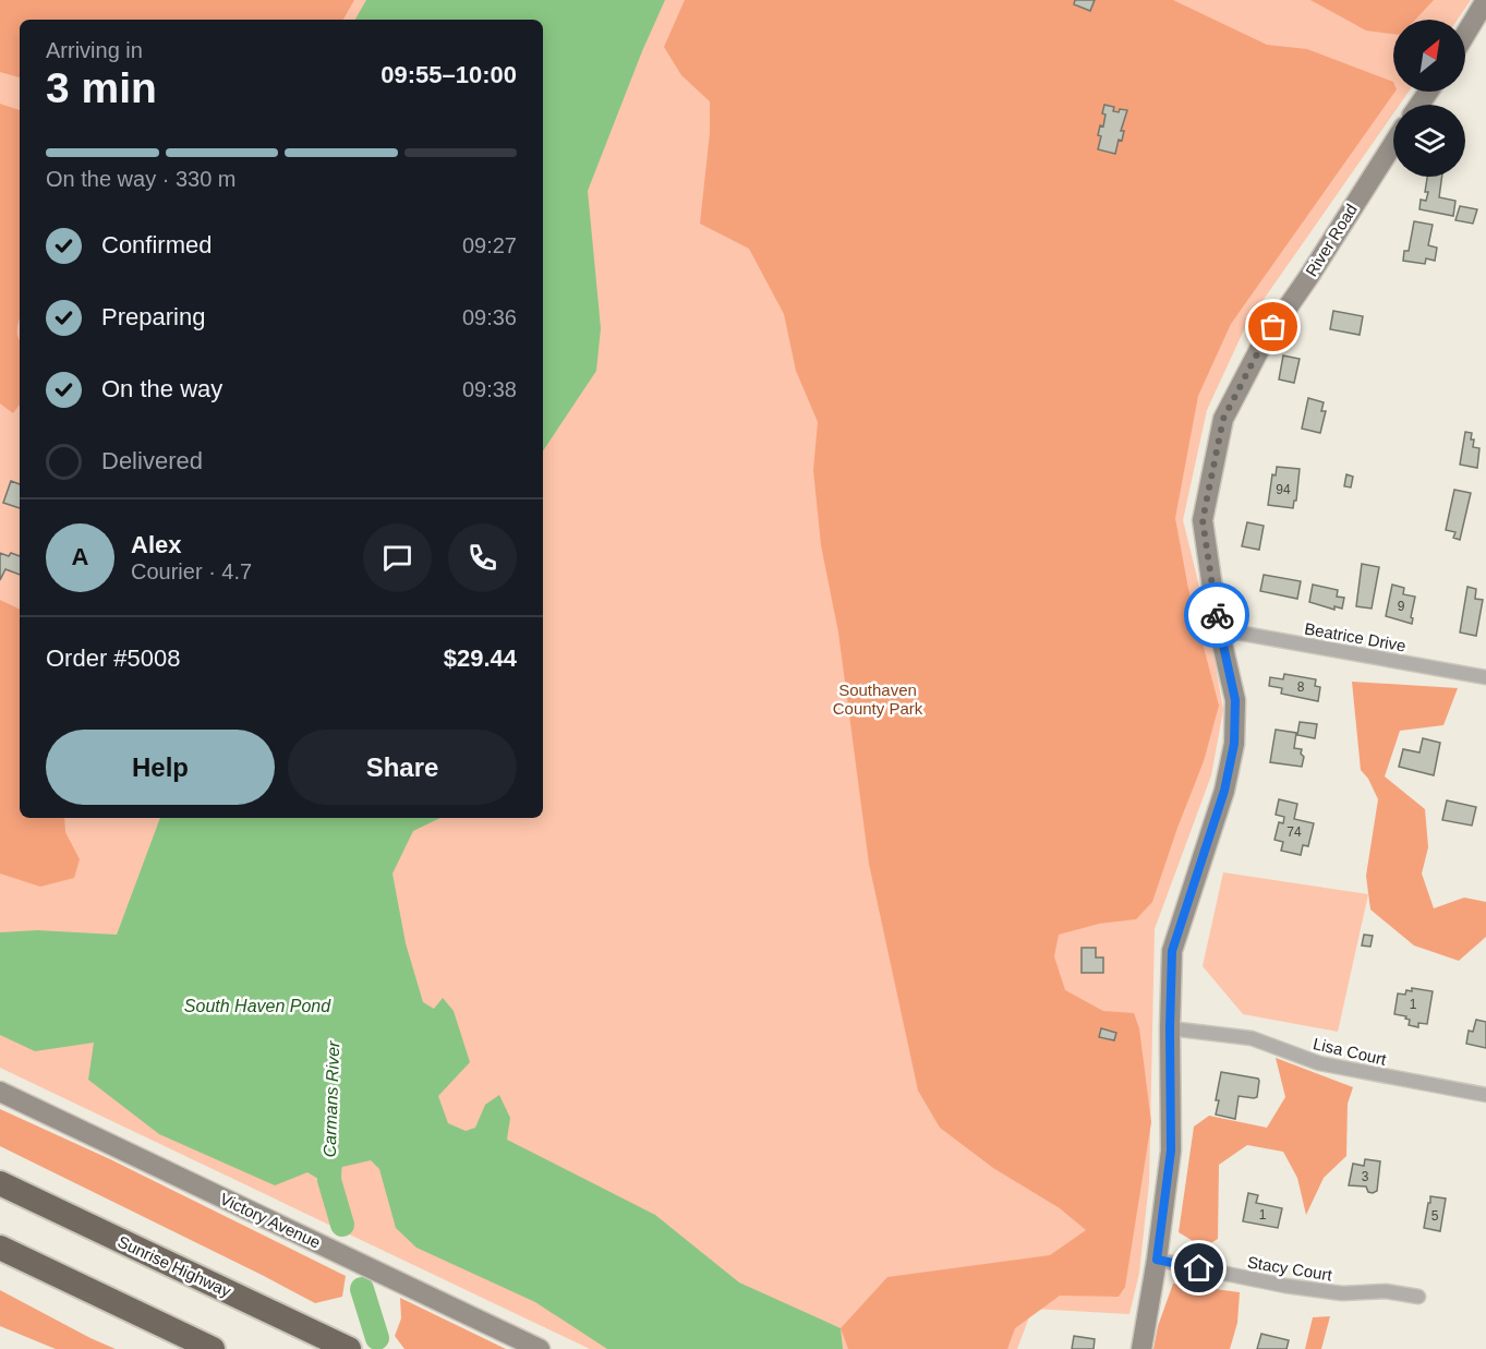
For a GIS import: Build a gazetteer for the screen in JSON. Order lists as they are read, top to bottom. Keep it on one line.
{"streets":{"highway":["Sunrise Highway"],"street":["River Road","Beatrice Drive","Lisa Court","Victory Avenue","Stacy Court"]},"crossings":[["River Road","Beatrice Drive"],["River Road","Lisa Court"],["River Road","Stacy Court"]],"water":["South Haven Pond","Carmans River"],"parks":["Southaven County Park"],"house_numbers":["94","9","8","74","1","3","1","5"],"north":"top right","page":{"heading":["3 min","Arriving in","09:55–10:00"],"panel":["Alex","Courier · 4.7","Order #5008","$29.44"],"bar":"On the way · 330 m","list":[["Confirmed","09:27"],["Preparing","09:36"],["On the way","09:38"],"Delivered"],"round":"A","buttons":["Help","Share"]}}
